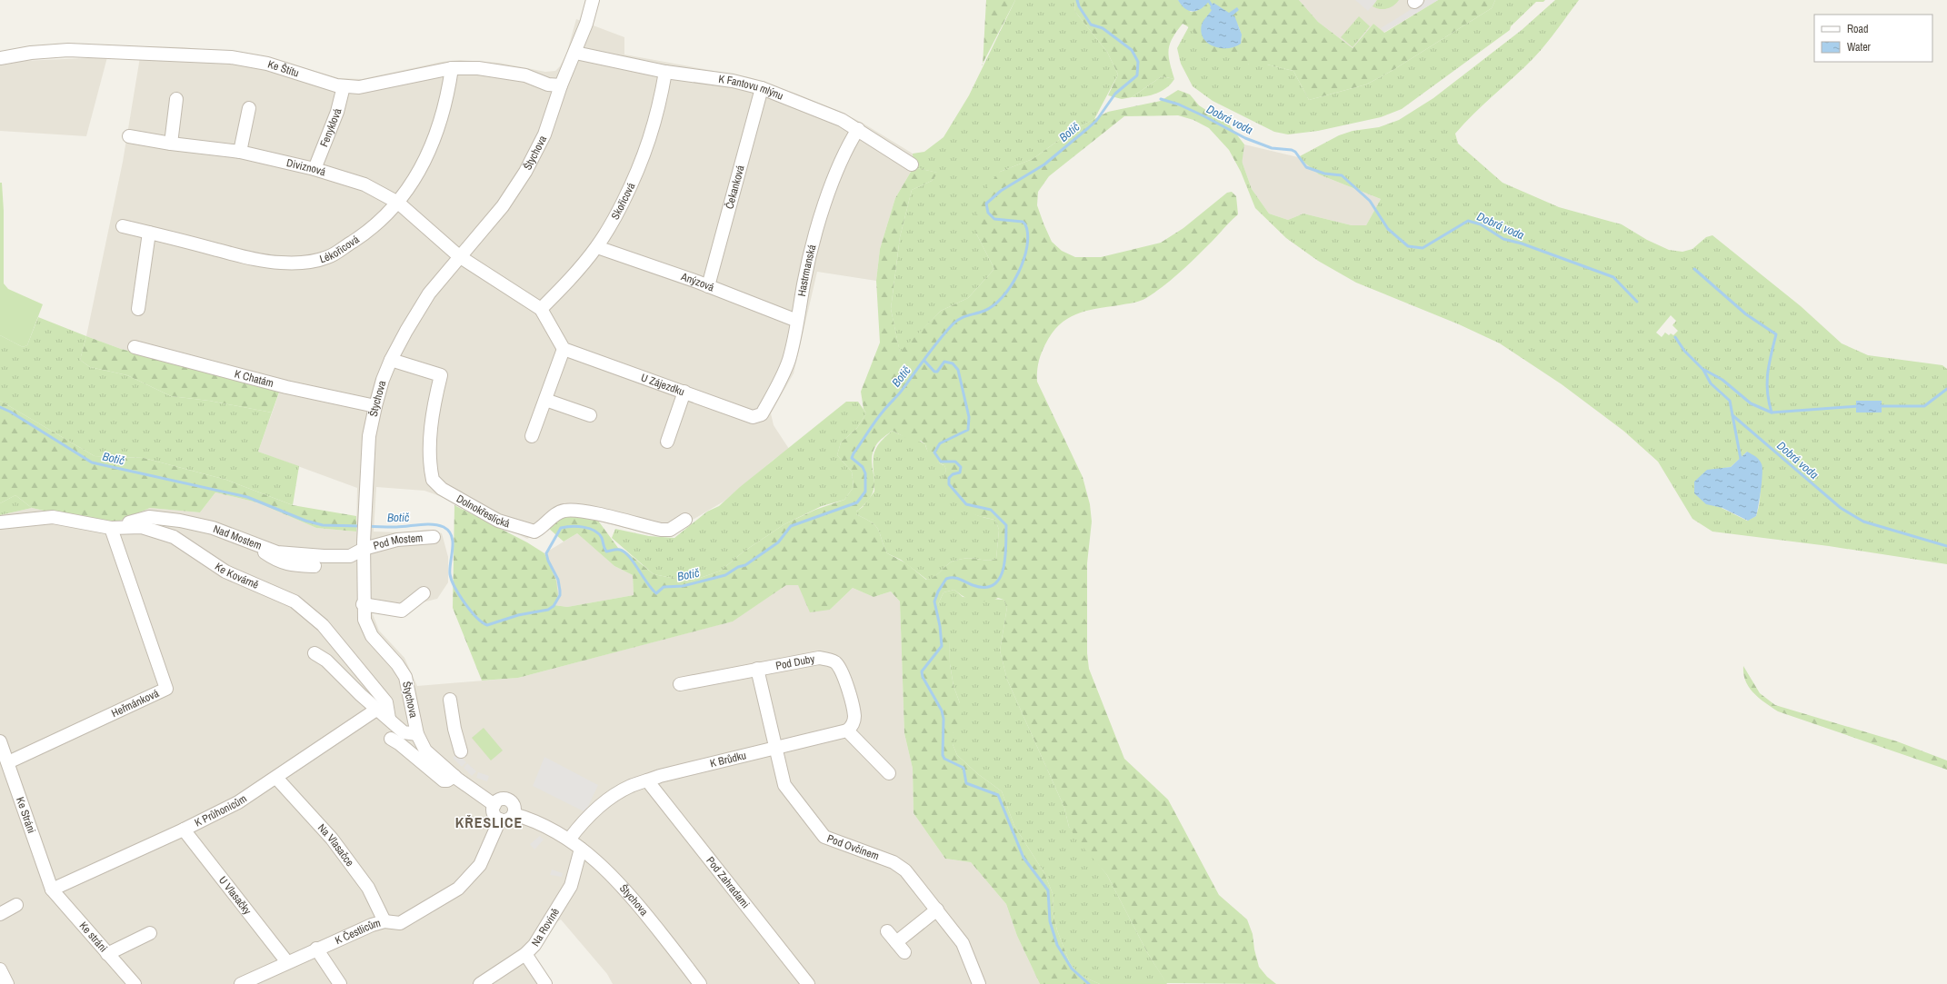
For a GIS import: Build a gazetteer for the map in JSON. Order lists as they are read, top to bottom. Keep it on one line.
{"streets":{"street":["Ke Štítu","K Fantovu mlýnu","Fenyklová","Štychova","Diviznová","Čekanková","Skořicová","Lékořicová","Hastrmanská","Anýzová","K Chatám","U Zájezdku","Dolnokřeslická","Nad Mostem","Pod Mostem","Ke Kovárně","Pod Duby","Heřmánková","K Brůdku","K Průhonicům","Ke Stráni","Na Vlasačce","Pod Ovčínem","Pod Zahradami","U Vlasačky","Na Rovině","K Čestlicům","Ke stráni"]},"crossings":[["Ke Štítu","Fenyklová"],["Ke Štítu","Štychova"],["Ke Štítu","Lékořicová"],["K Fantovu mlýnu","Štychova"],["K Fantovu mlýnu","Čekanková"],["K Fantovu mlýnu","Skořicová"],["K Fantovu mlýnu","Hastrmanská"],["Fenyklová","Diviznová"],["Štychova","Diviznová"],["Štychova","K Chatám"],["Štychova","Dolnokřeslická"],["Štychova","Nad Mostem"],["Štychova","Pod Mostem"],["Štychova","K Brůdku"],["Štychova","Na Rovině"],["Štychova","K Čestlicům"],["Diviznová","Lékořicová"],["Čekanková","Anýzová"],["Skořicová","Anýzová"],["Hastrmanská","Anýzová"],["Hastrmanská","U Zájezdku"],["Nad Mostem","Pod Mostem"],["Nad Mostem","Ke Kovárně"],["Nad Mostem","Heřmánková"],["Ke Kovárně","Heřmánková"],["Pod Duby","K Brůdku"],["Pod Duby","Pod Ovčínem"],["Heřmánková","Ke Stráni"],["K Brůdku","Pod Ovčínem"],["K Brůdku","Pod Zahradami"],["K Průhonicům","Ke Stráni"],["K Průhonicům","Na Vlasačce"],["K Průhonicům","U Vlasačky"],["K Průhonicům","Ke stráni"],["Ke Stráni","Ke stráni"],["Na Vlasačce","K Čestlicům"],["U Vlasačky","K Čestlicům"]],"districts":["KŘESLICE"],"water":["Dobrá voda","Botič"],"legend":["Road","Water"]}
